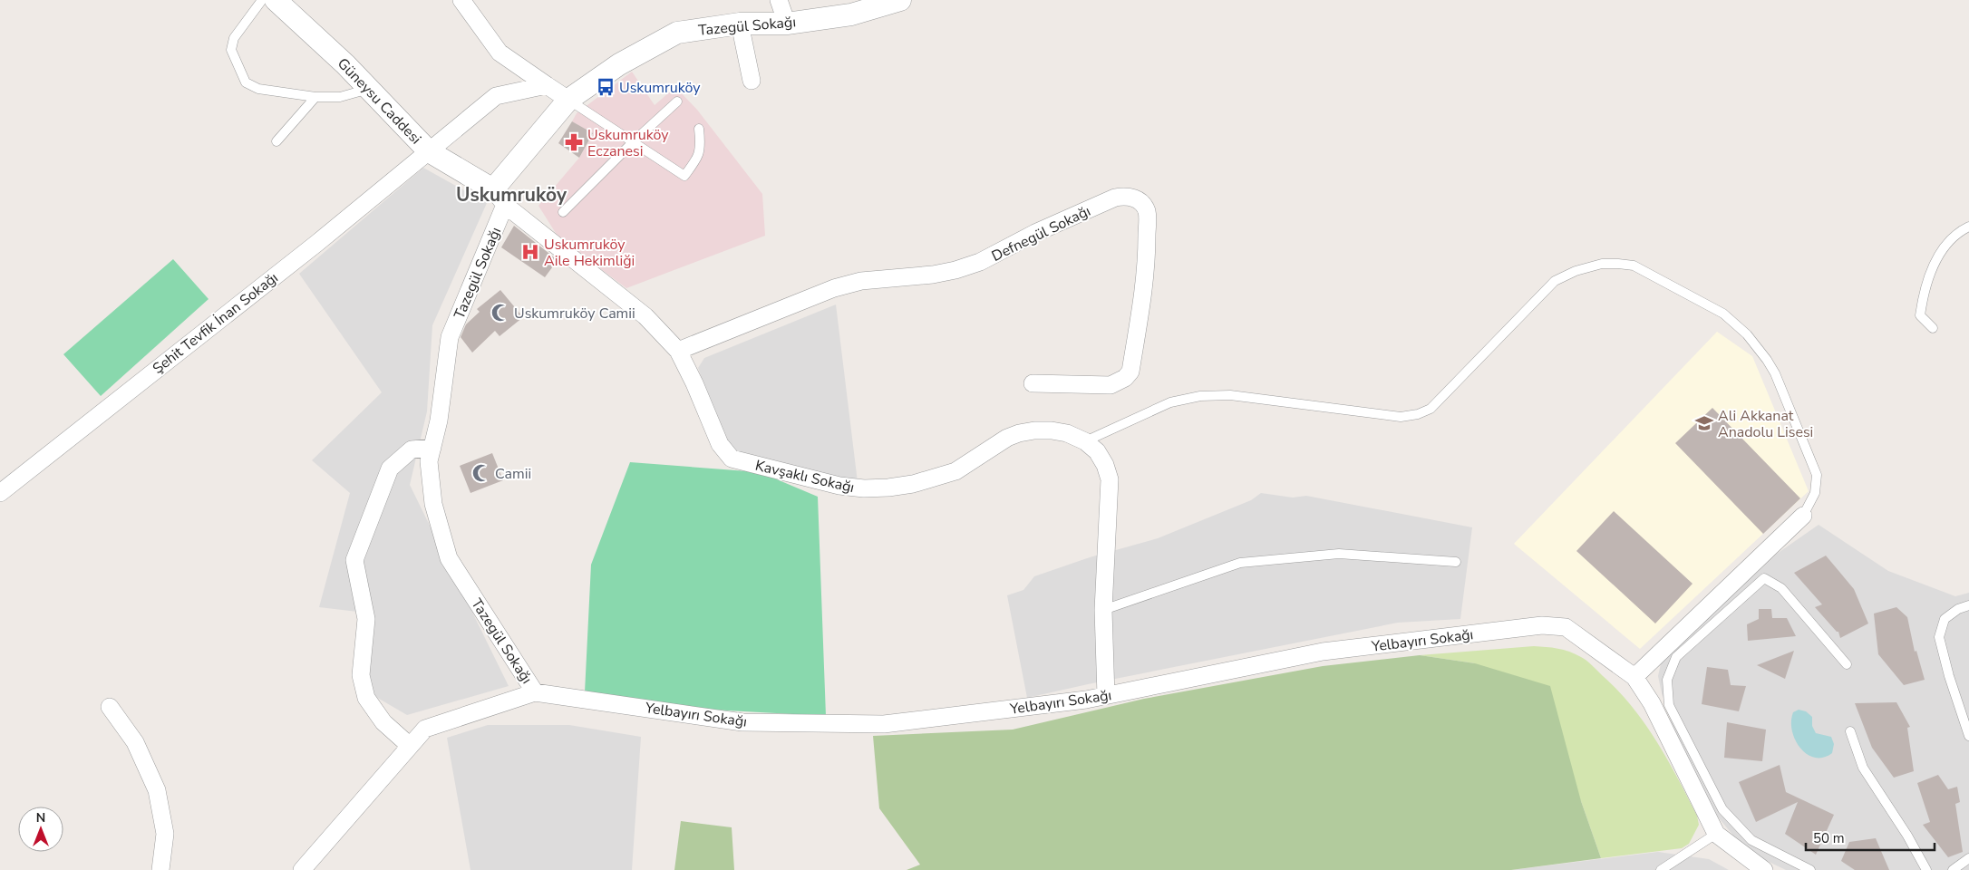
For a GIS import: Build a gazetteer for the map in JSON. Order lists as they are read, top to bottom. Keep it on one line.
{"streets":{"street":["Tazegül Sokağı","Güneysu Caddesi","Defnegül Sokağı","Şehit Tevfik İnan Sokağı","Kavşaklı Sokağı","Yelbayırı Sokağı"]},"crossings":[["Tazegül Sokağı","Güneysu Caddesi"],["Tazegül Sokağı","Kavşaklı Sokağı"],["Tazegül Sokağı","Yelbayırı Sokağı"],["Güneysu Caddesi","Şehit Tevfik İnan Sokağı"],["Güneysu Caddesi","Kavşaklı Sokağı"],["Defnegül Sokağı","Kavşaklı Sokağı"],["Kavşaklı Sokağı","Yelbayırı Sokağı"]],"districts":["Uskumruköy"],"places":{"bus stop":["Uskumruköy"],"pharmacy":["Uskumruköy Eczanesi"],"hospital":["Uskumruköy Aile Hekimliği"],"mosque":["Uskumruköy Camii","Camii"],"school or university":["Ali Akkanat Anadolu Lisesi"]},"scale_bar":"50 m","north":"top"}
